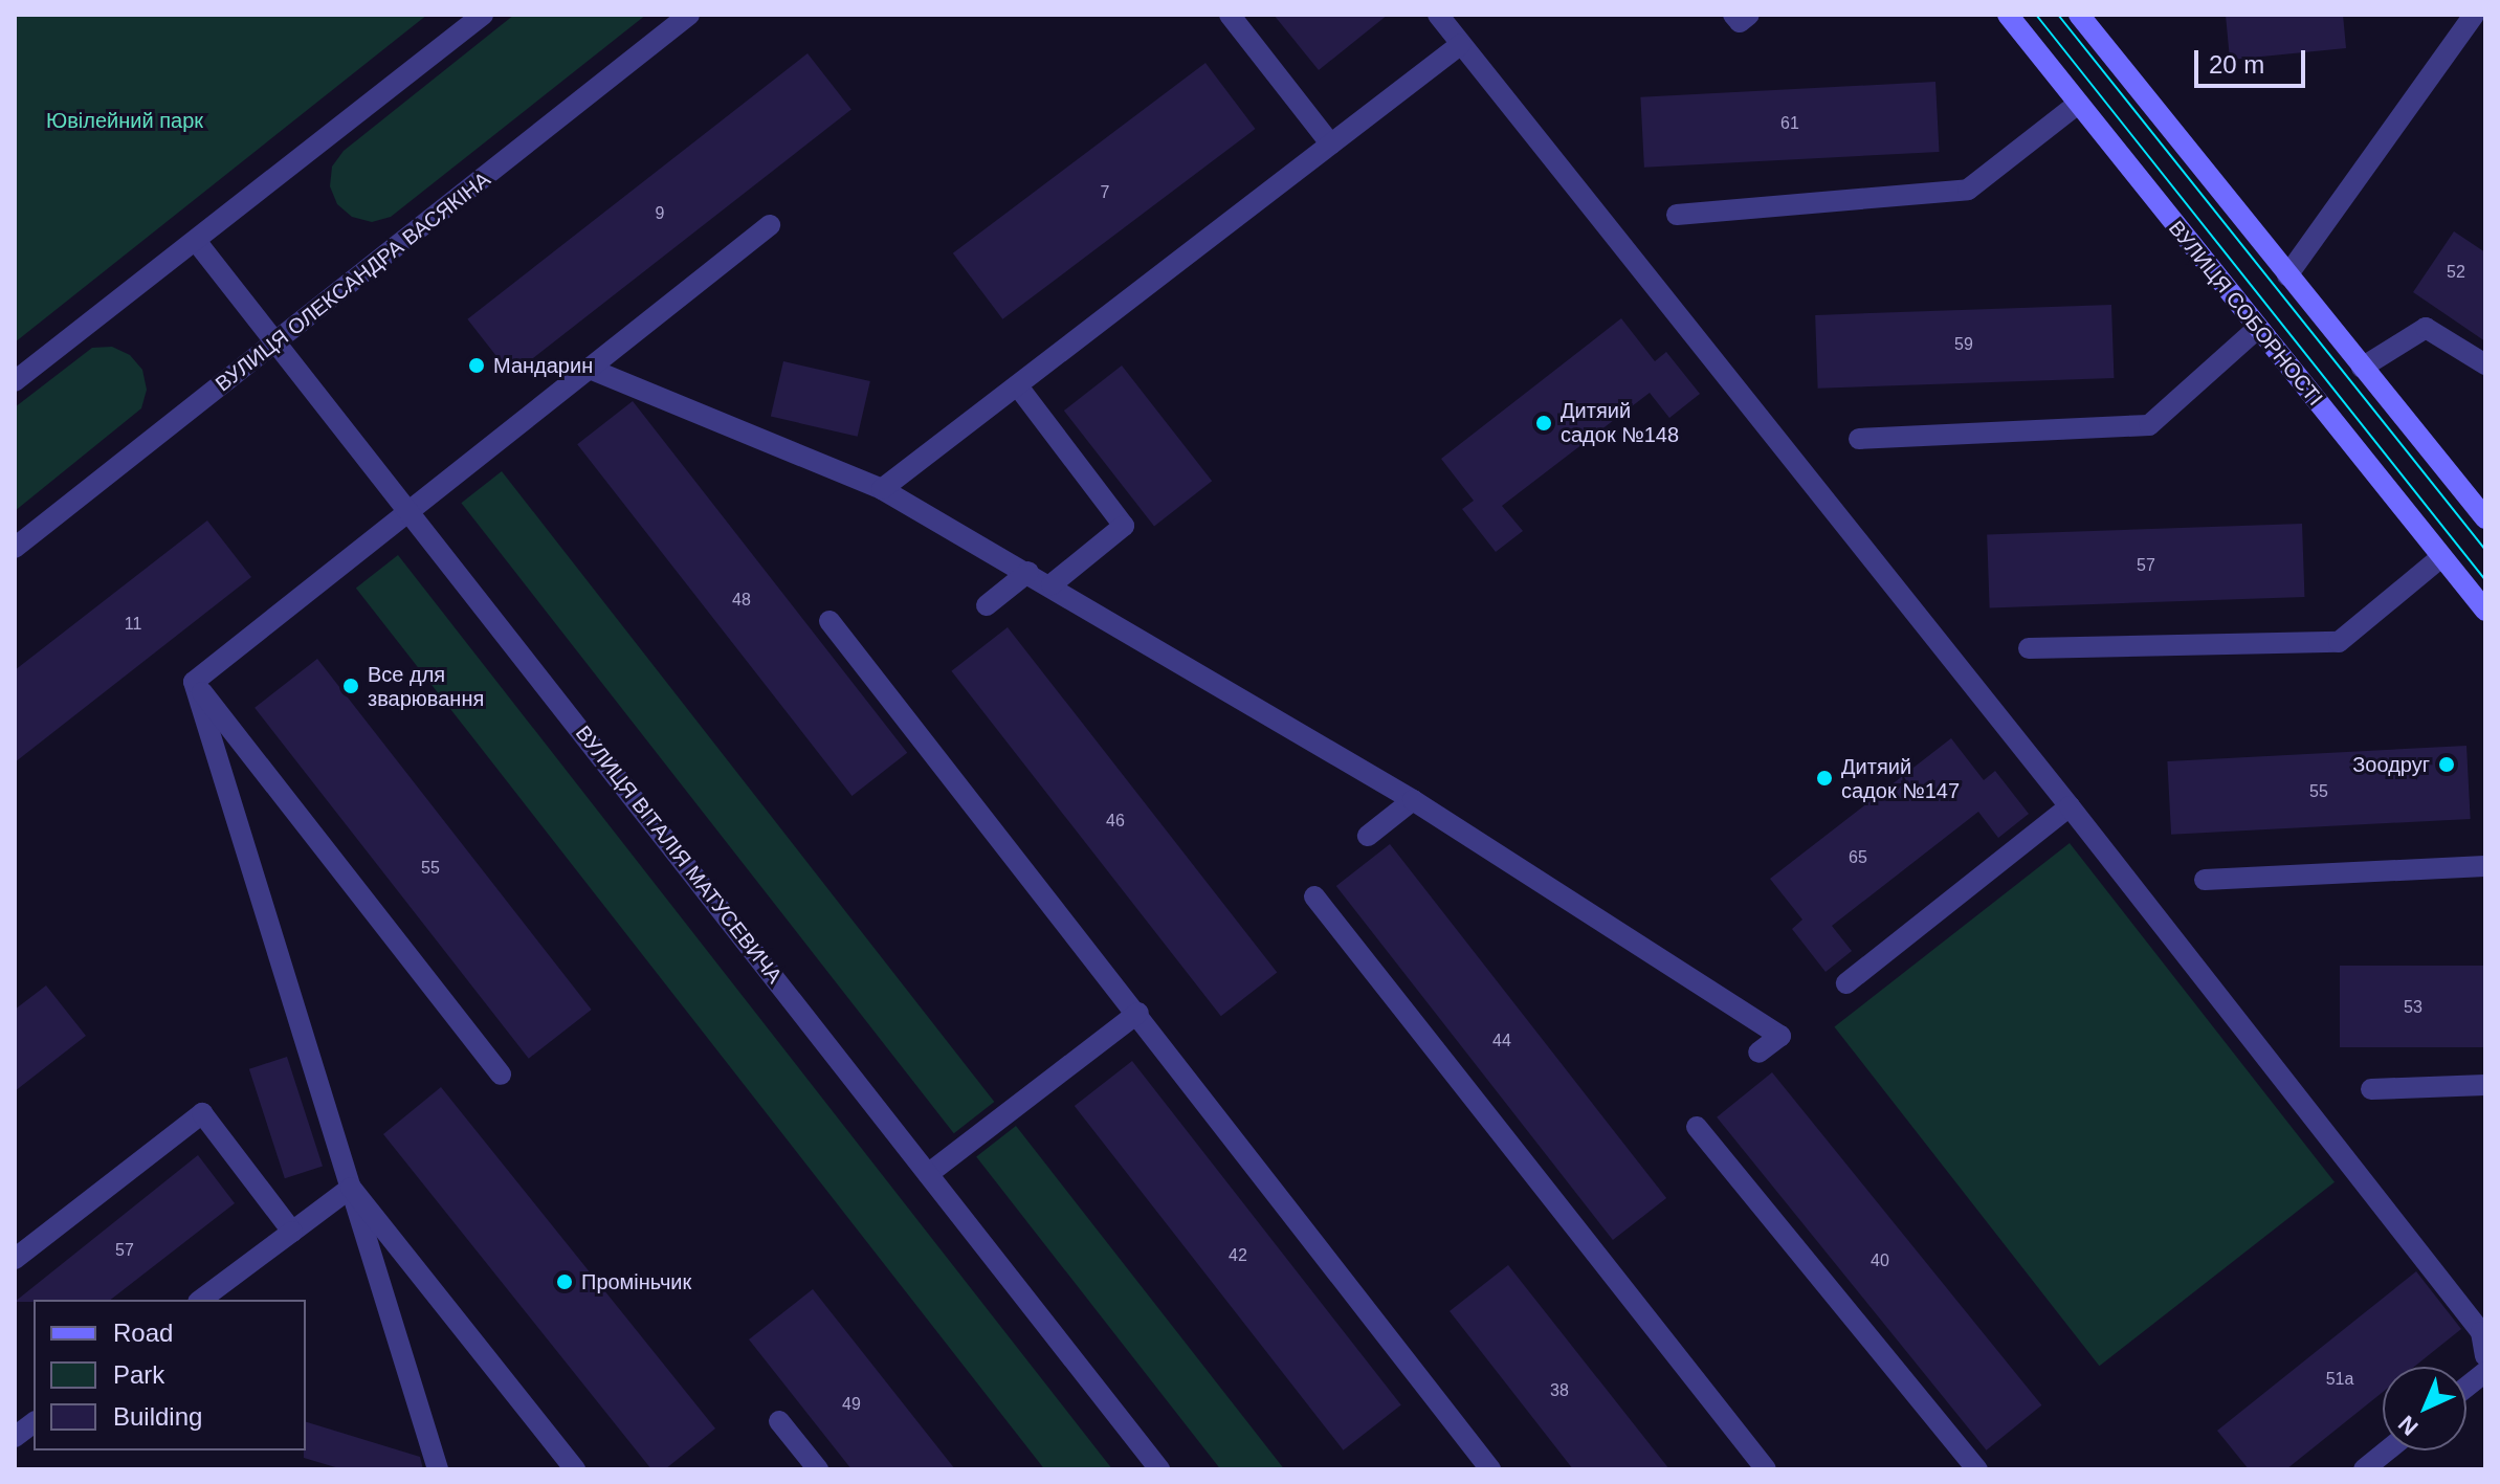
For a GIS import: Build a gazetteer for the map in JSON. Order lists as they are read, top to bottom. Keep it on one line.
{"streets":{"main road":["ВУЛИЦЯ СОБОРНОСТІ"],"street":["ВУЛИЦЯ ОЛЕКСАНДРА ВАСЯКІНА","ВУЛИЦЯ ВІТАЛІЯ МАТУСЕВИЧА"]},"crossings":[["ВУЛИЦЯ ОЛЕКСАНДРА ВАСЯКІНА","ВУЛИЦЯ ВІТАЛІЯ МАТУСЕВИЧА"]],"parks":["Ювілейний парк"],"places":["Мандарин","Дитяий садок №148","Все для зварювання","Зоодруг","Дитяий садок №147","Проміньчик"],"house_numbers":["61","7","9","52","59","57","48","11","55","46","65","55","53","44","57","42","40","51а","38","49"],"legend":["Road","Park","Building"],"scale_bar":"20 m","north":"bottom left"}
